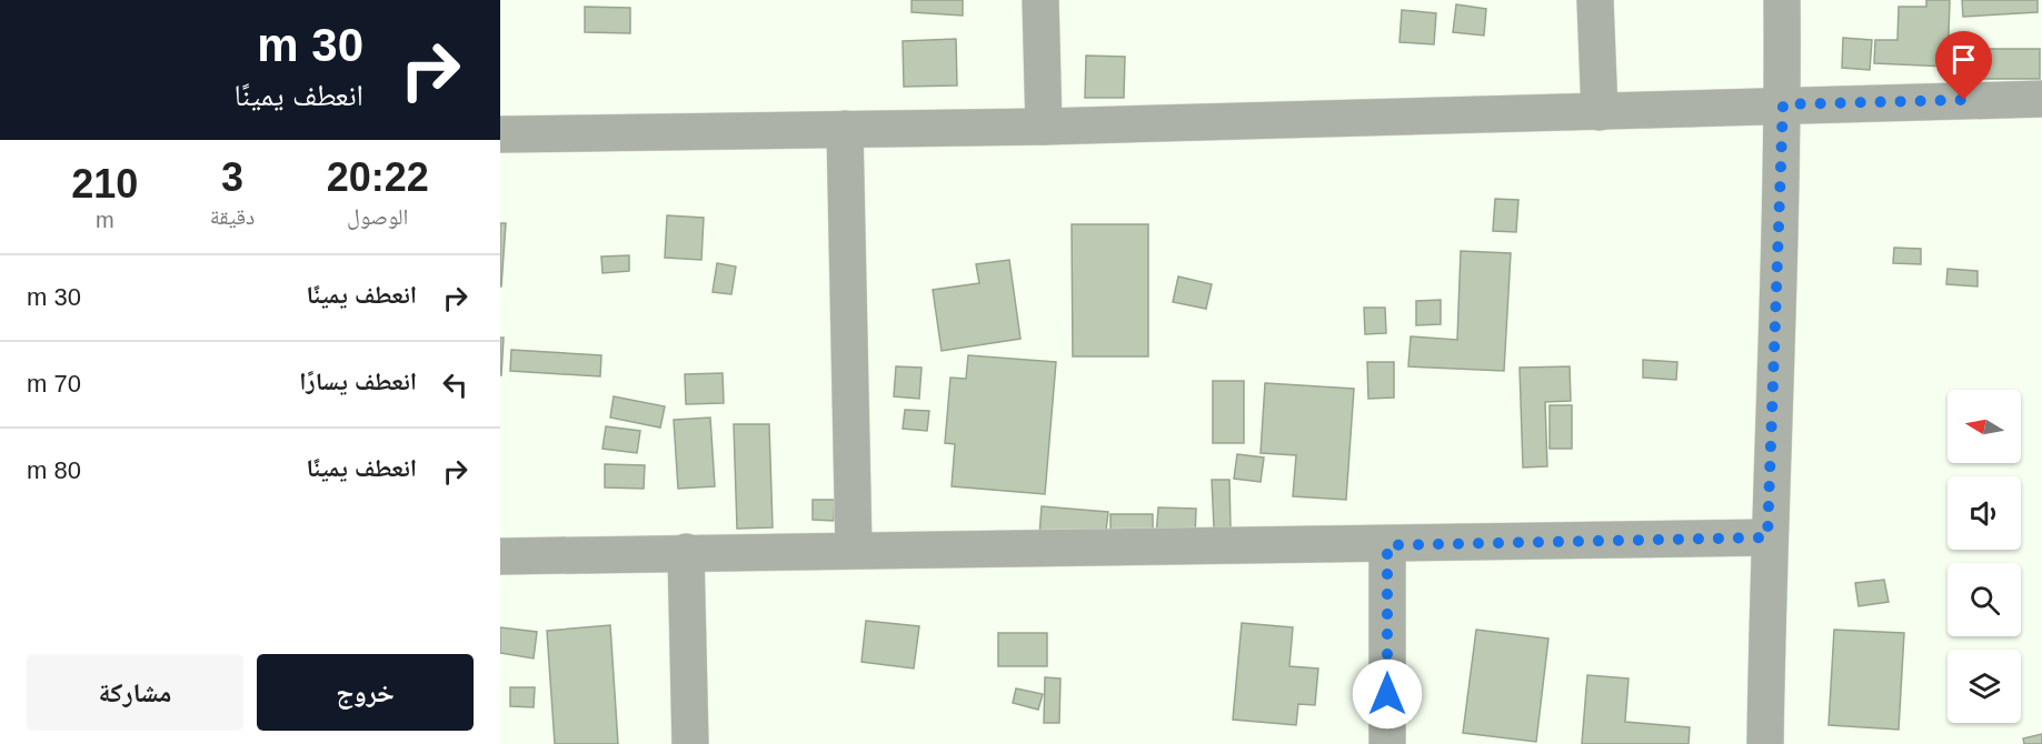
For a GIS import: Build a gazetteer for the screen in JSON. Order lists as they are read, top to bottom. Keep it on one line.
{"north":"left","page":{"turn":["30 m","انعطف يمينًا"],"eta":["20:22","الوصول","3","دقيقة","210","m"],"list":[{"name":"انعطف يمينًا","value":"30 m"},{"name":"انعطف يسارًا","value":"70 m"},{"name":"انعطف يمينًا","value":"80 m"}],"buttons":["خروج","مشاركة"]}}
